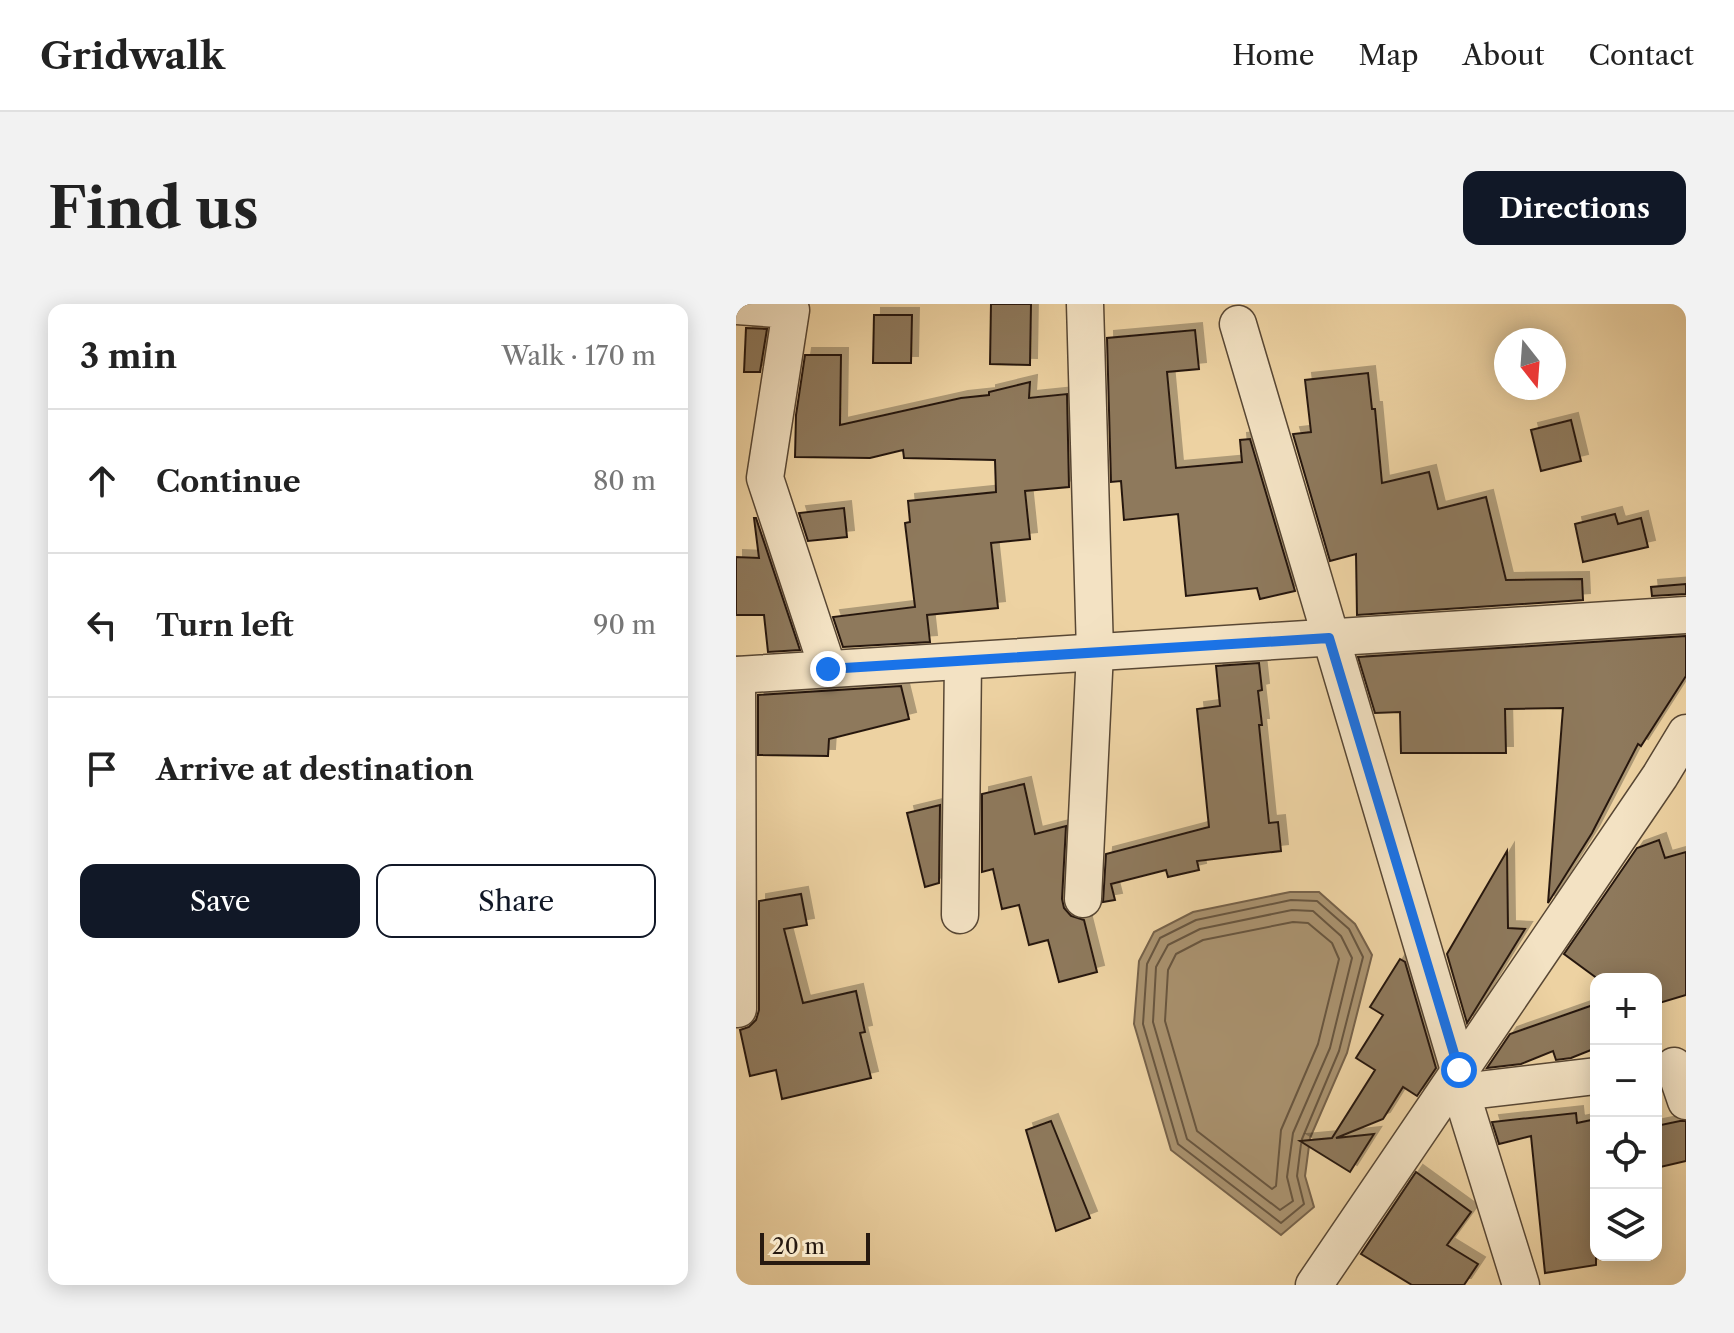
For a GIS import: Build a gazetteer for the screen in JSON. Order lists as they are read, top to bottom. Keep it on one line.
{"scale_bar":"20 m","north":"bottom","page":{"header":"Gridwalk","nav":["Home","Map","About","Contact"],"buttons":["Directions",["Save","Share"]],"title":"Find us","heading":["3 min","Walk · 170 m"],"list":[["Continue","80 m"],["Turn left","90 m"],"Arrive at destination"],"map_buttons":["+","−"],"scale":"20 m"}}
